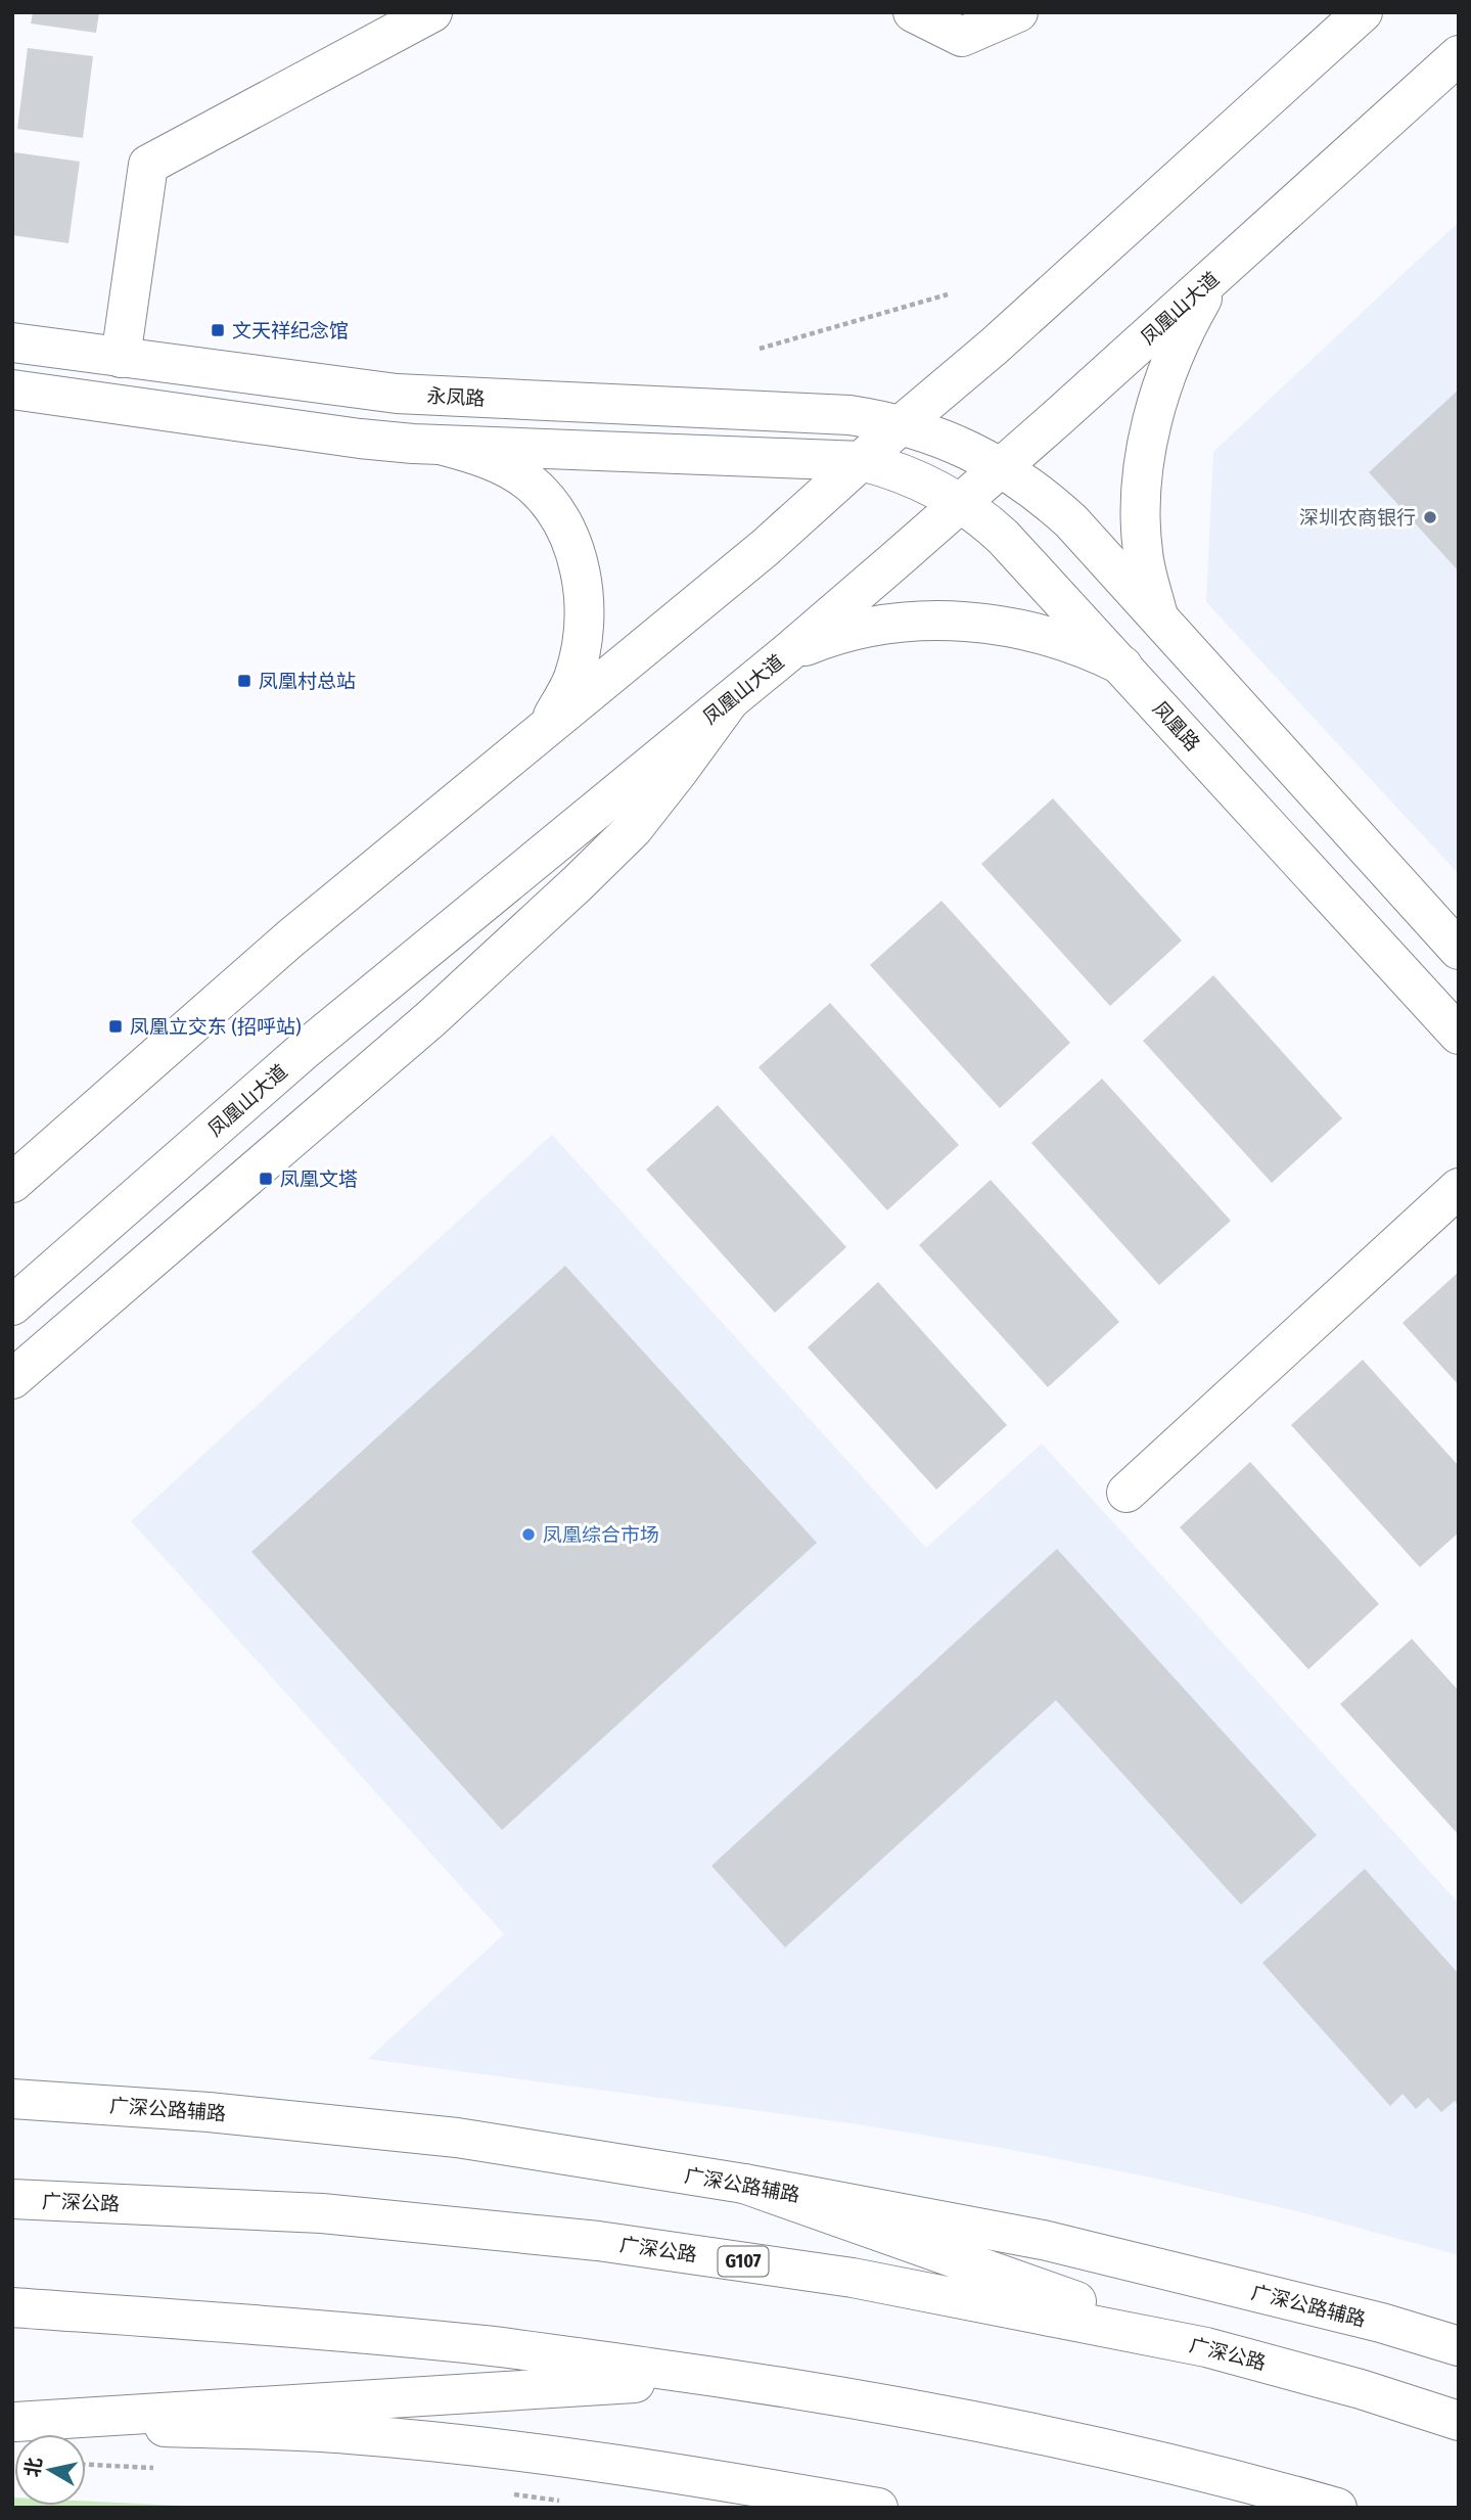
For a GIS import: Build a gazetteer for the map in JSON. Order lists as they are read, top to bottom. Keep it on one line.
{"streets":{"main road":["凤凰山大道","永凤路","凤凰路","广深公路辅路","广深公路","G107"]},"crossings":[["凤凰山大道","凤凰路"]],"places":{"transit":["文天祥纪念馆","凤凰村总站","凤凰立交东 (招呼站)","凤凰文塔"],"other":["深圳农商银行","凤凰综合市场"]},"north":"left"}
